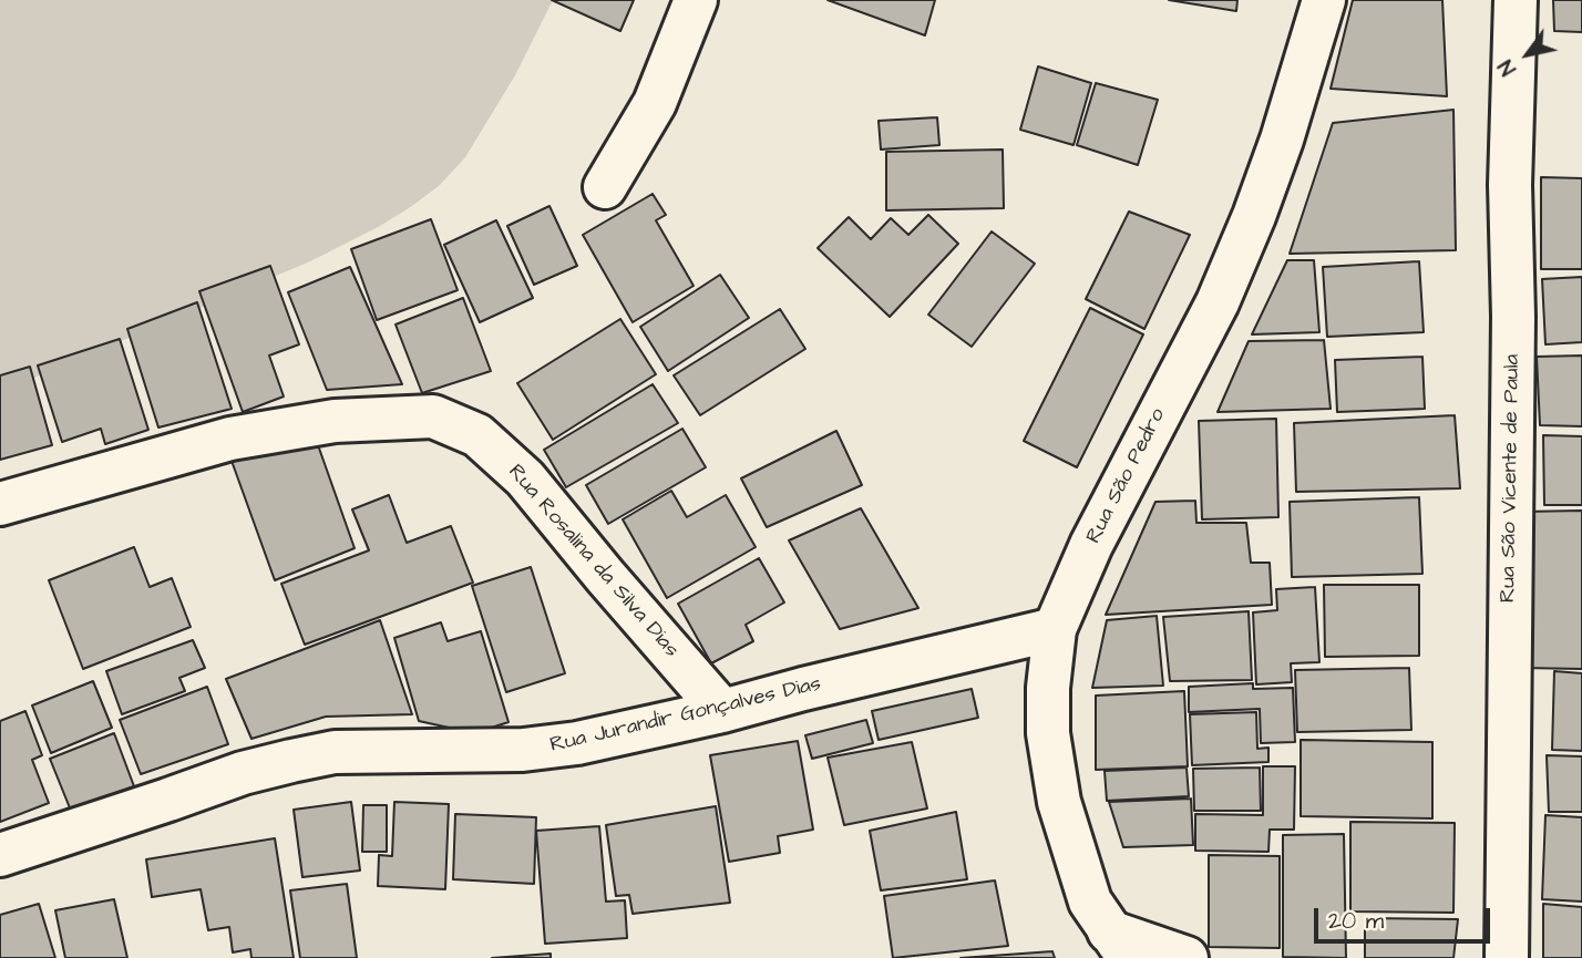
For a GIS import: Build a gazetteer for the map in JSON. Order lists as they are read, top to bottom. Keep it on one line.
{"streets":{"street":["Rua São Pedro","Rua São Vicente de Paula","Rua Rosalina da Silva Dias","Rua Jurandir Gonçalves Dias"]},"crossings":[["Rua São Pedro","Rua Jurandir Gonçalves Dias"],["Rua Rosalina da Silva Dias","Rua Jurandir Gonçalves Dias"]],"scale_bar":"20 m","north":"bottom left"}
